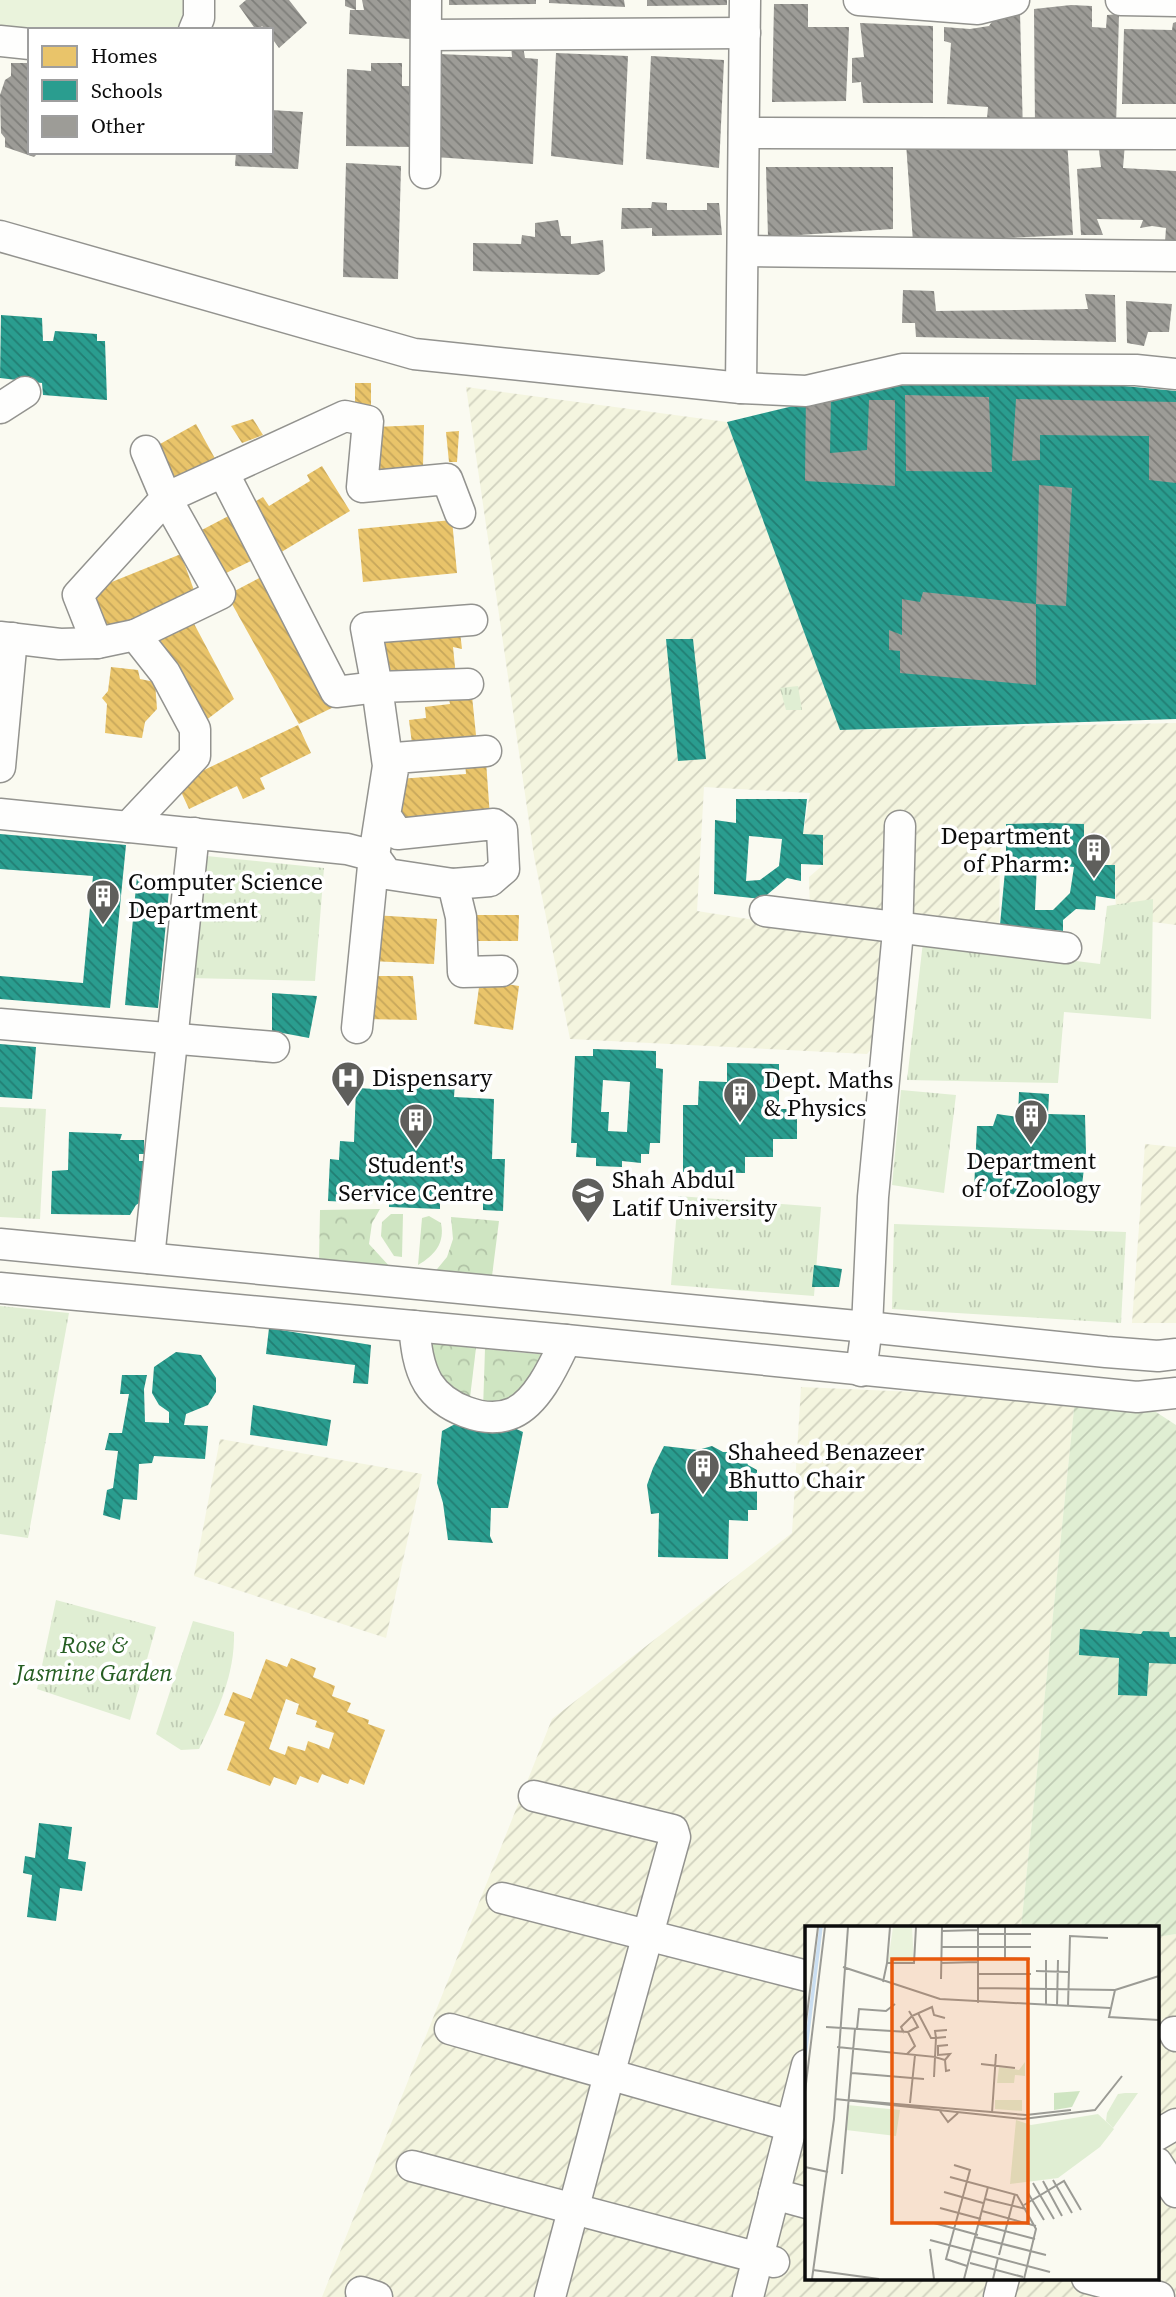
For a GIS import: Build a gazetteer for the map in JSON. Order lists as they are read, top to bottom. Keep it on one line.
{"parks":["Rose & Jasmine Garden"],"places":{"building":["Department of Pharm:","Computer Science Department","Dept. Maths & Physics","Department of of Zoology","Student's Service Centre","Shaheed Benazeer Bhutto Chair"],"hospital":["Dispensary"],"school or university":["Shah Abdul Latif University"]},"legend":["Homes","Schools","Other"]}
